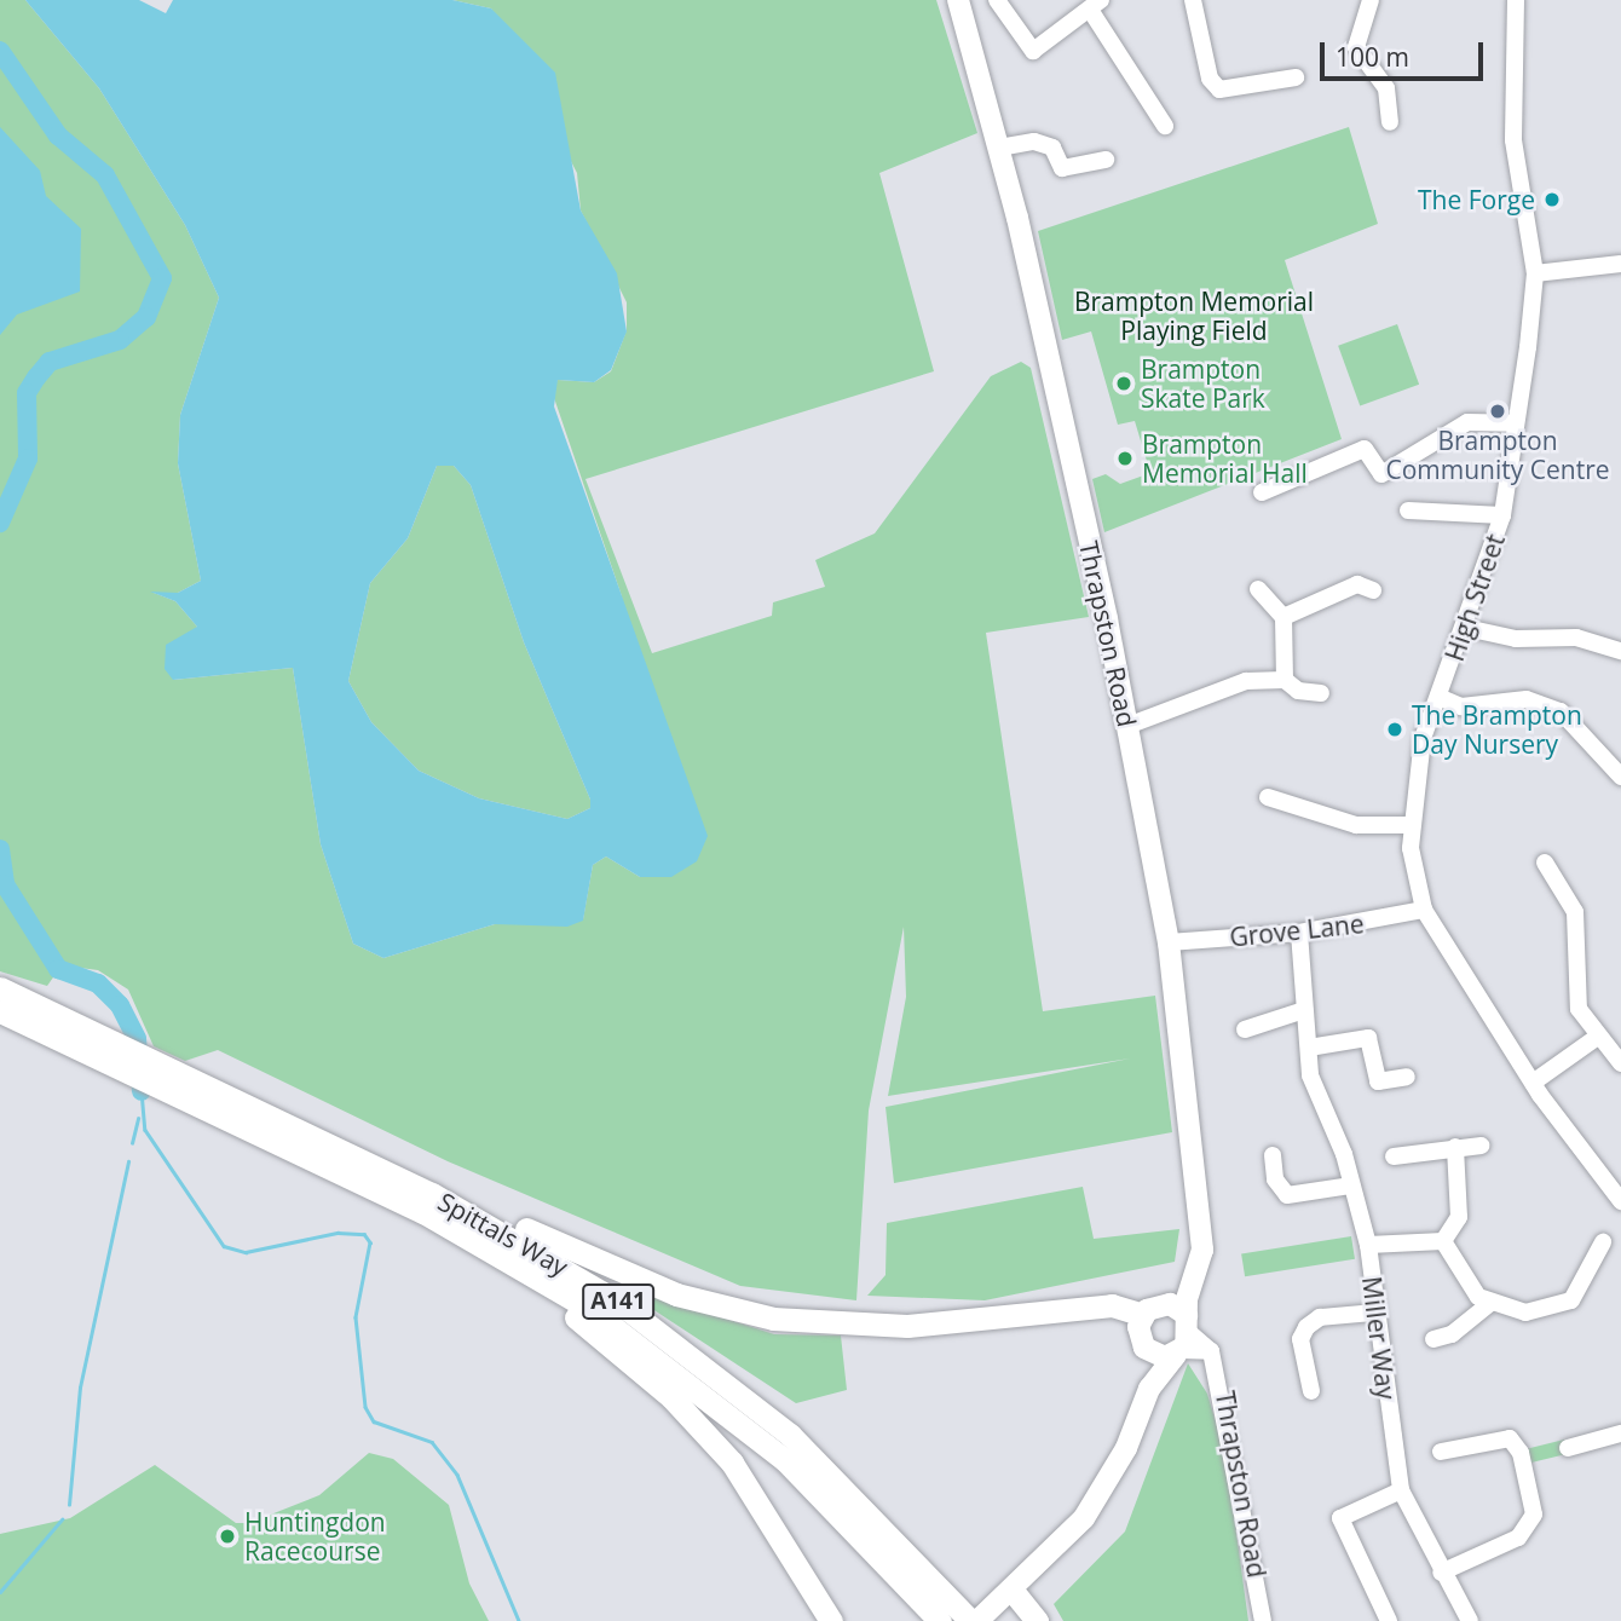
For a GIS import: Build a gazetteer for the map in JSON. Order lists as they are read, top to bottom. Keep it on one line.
{"streets":{"highway":["Spittals Way","A141"],"main road":["Thrapston Road"],"street":["High Street","Grove Lane","Miller Way"]},"crossings":[["High Street","Grove Lane"],["Thrapston Road","Grove Lane"],["Grove Lane","Miller Way"]],"parks":["Brampton Memorial Playing Field"],"places":["The Forge","Brampton Skate Park","Brampton Community Centre","Brampton Memorial Hall","The Brampton Day Nursery","Huntingdon Racecourse"],"scale_bar":"100 m"}
